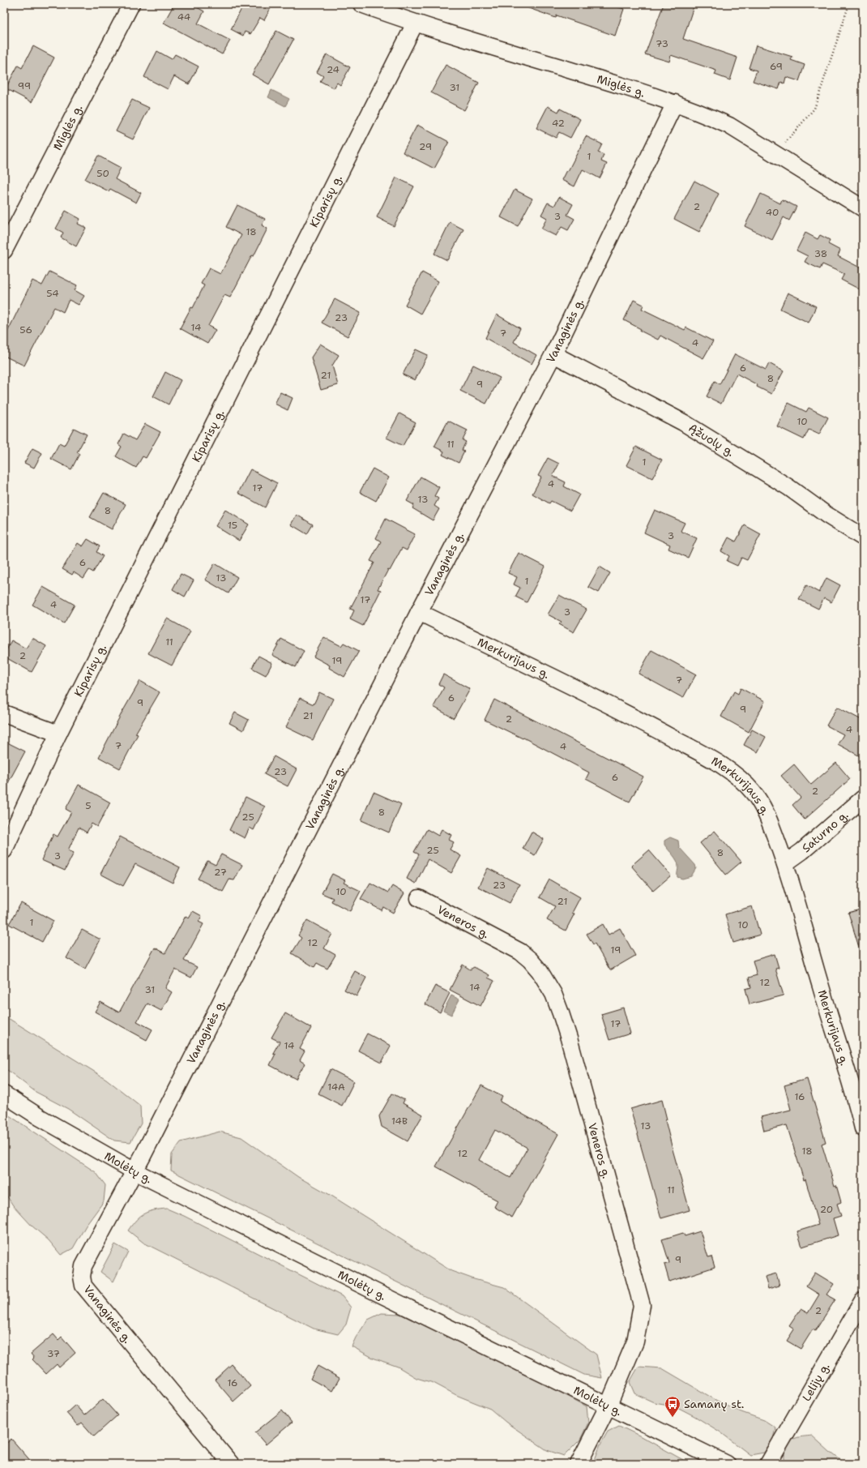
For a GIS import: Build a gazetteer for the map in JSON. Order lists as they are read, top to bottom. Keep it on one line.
{"streets":{"street":["Miglės g.","Kiparisų g.","Vanaginės g.","Ąžuolų g.","Merkurijaus g.","Saturno g.","Veneros g.","Molėtų g.","Lelijų g."]},"crossings":[["Miglės g.","Kiparisų g."],["Miglės g.","Vanaginės g."],["Vanaginės g.","Ąžuolų g."],["Vanaginės g.","Merkurijaus g."],["Vanaginės g.","Molėtų g."],["Merkurijaus g.","Saturno g."],["Veneros g.","Molėtų g."]],"places":{"bus stop":["Samanų st."]},"house_numbers":["44","73","69","24","99","31","42","29","1","50","2","40","3","18","38","54","23","14","56","7","4","6","21","8","9","10","11","1","4","17","13","8","15","3","6","13","1","17","4","3","11","2","19","7","6","9","9","21","2","4","7","4","23","6","2","5","8","25","25","8","3","27","23","10","21","1","10","12","19","12","14","31","17","14","14A","16","14B","13","18","12","11","20","9","2","37","16"]}
